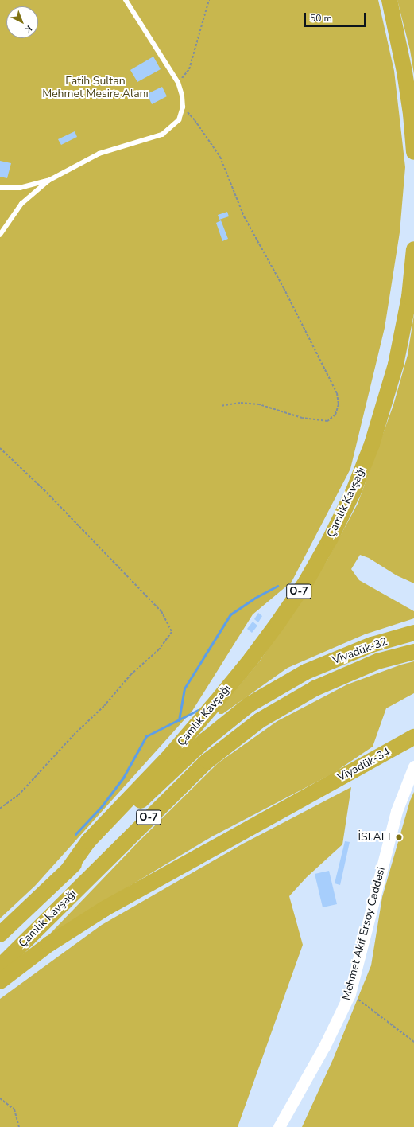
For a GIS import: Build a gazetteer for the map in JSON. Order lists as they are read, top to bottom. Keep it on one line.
{"streets":{"highway":["Çamlık Kavşağı","O-7","Viyadük-32","Viyadük-34"],"main road":["Mehmet Akif Ersoy Caddesi"]},"crossings":[["Çamlık Kavşağı","O-7"],["Çamlık Kavşağı","Viyadük-32"],["Çamlık Kavşağı","Viyadük-34"]],"parks":["Fatih Sultan Mehmet Mesire Alanı"],"places":["İSFALT"],"scale_bar":"50 m","north":"bottom right"}
